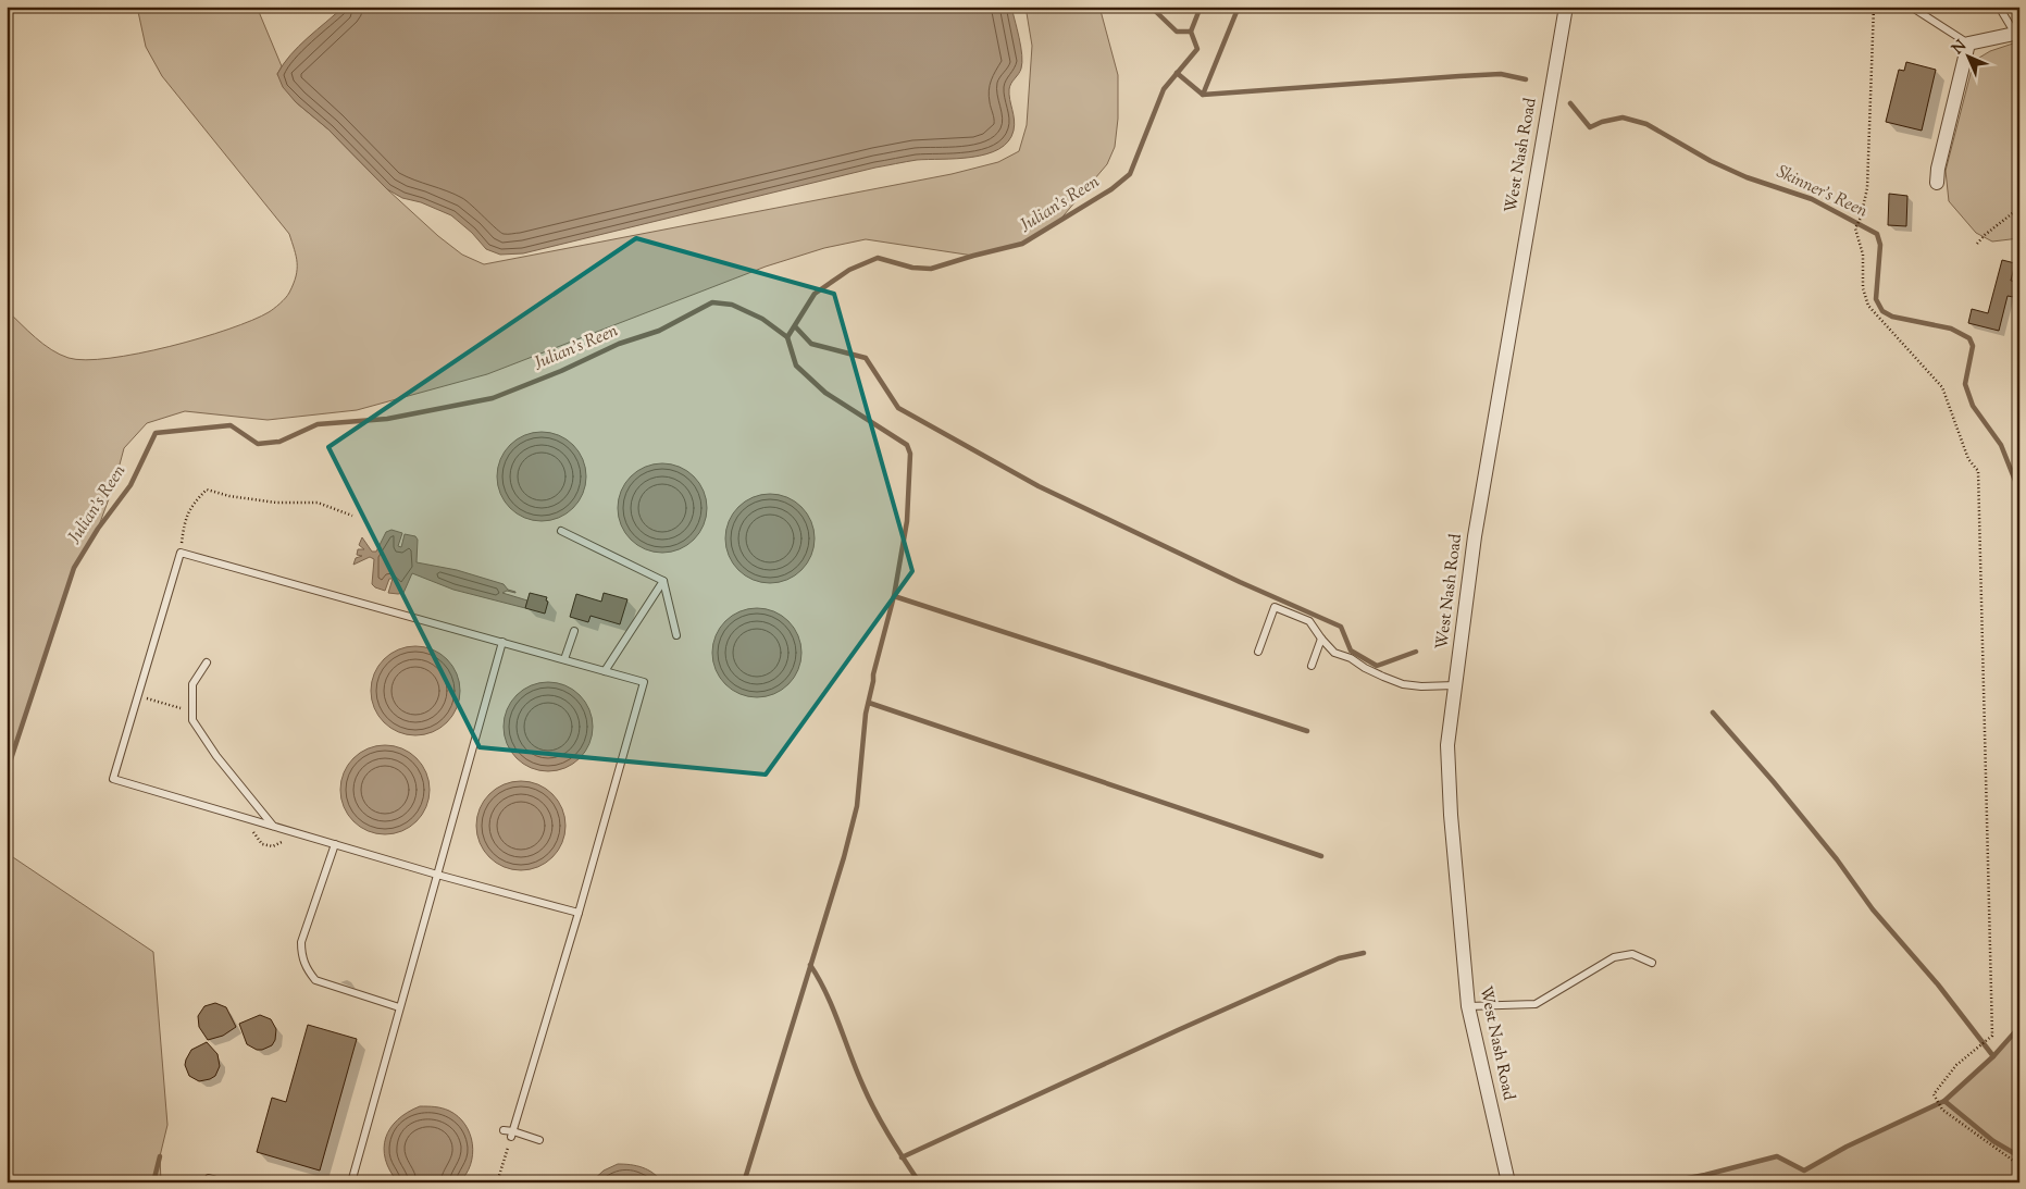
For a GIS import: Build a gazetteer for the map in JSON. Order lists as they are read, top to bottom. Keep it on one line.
{"streets":{"street":["West Nash Road"]},"water":["Skinner's Reen","Julian's Reen"],"north":"top left"}
